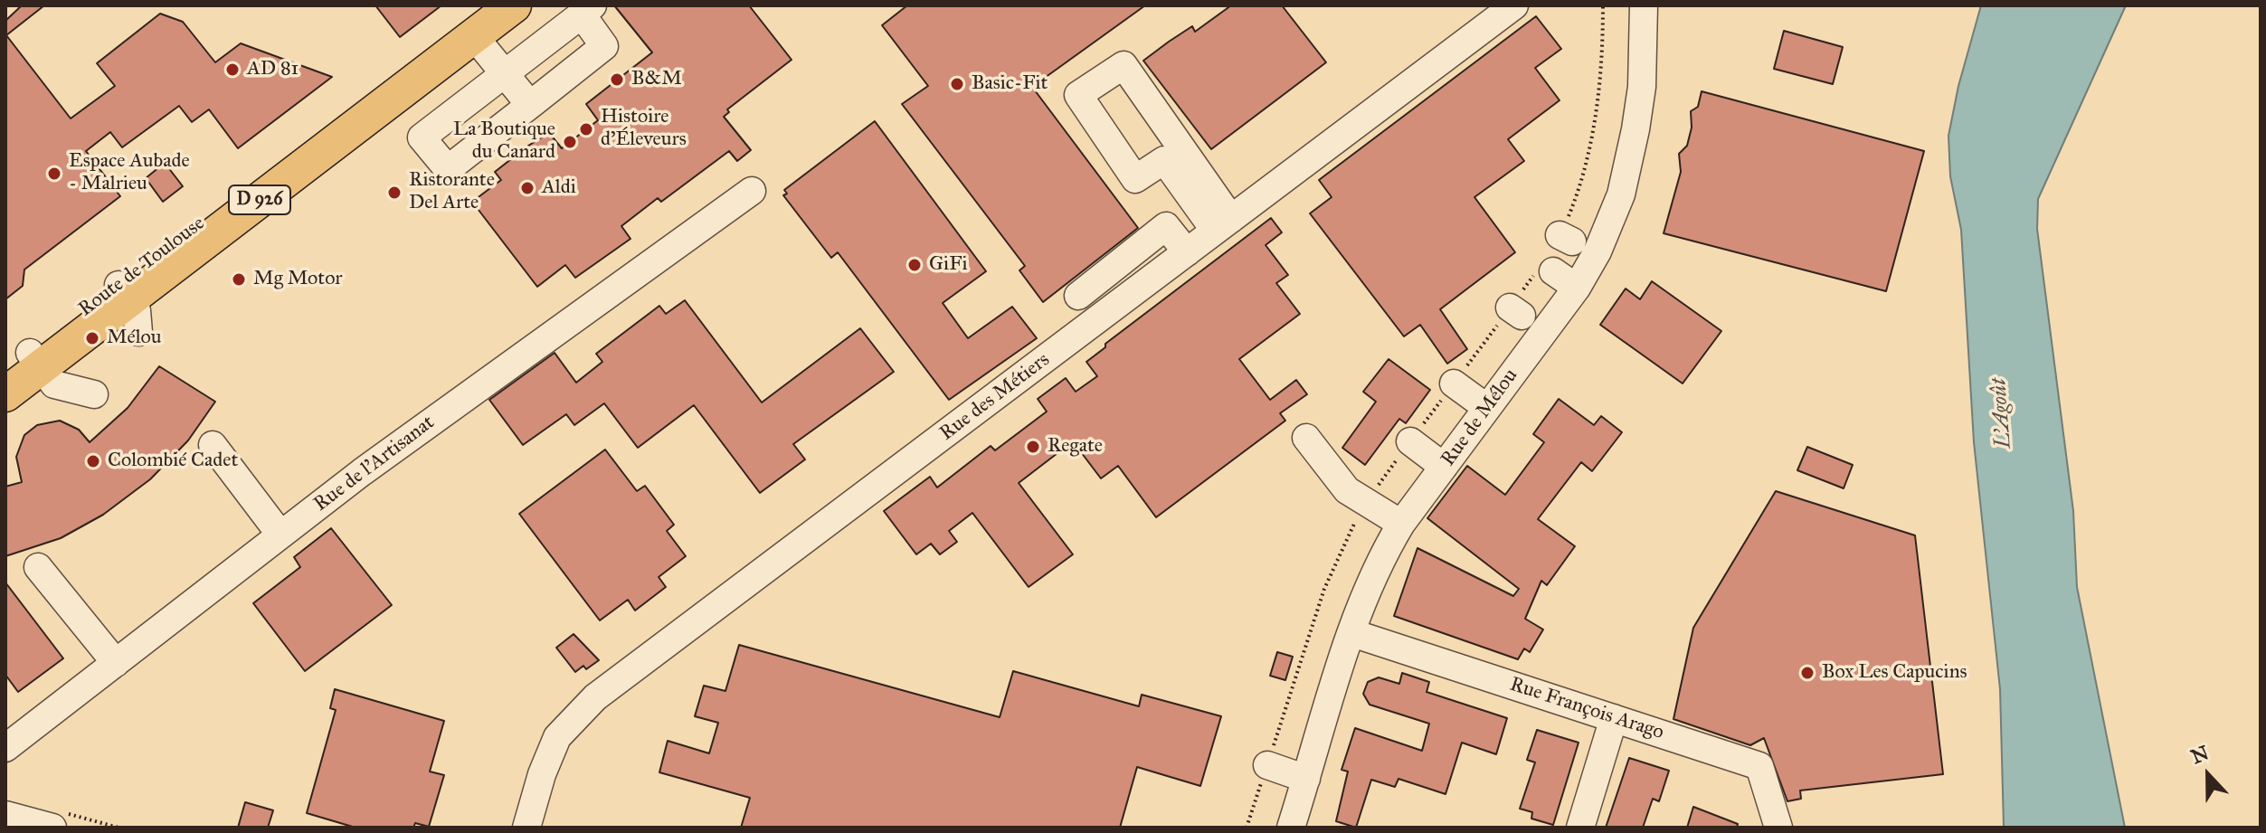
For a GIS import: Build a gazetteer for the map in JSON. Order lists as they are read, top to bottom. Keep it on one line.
{"streets":{"main road":["D 926","Route de Toulouse"],"street":["Rue des Métiers","Rue de Mélou","Rue de l'Artisanat","Rue François Arago"]},"crossings":[["D 926","Route de Toulouse"],["Rue de Mélou","Rue François Arago"]],"water":["L'Agoût"],"places":["AD 81","B&M","Basic-Fit","Histoire d'Éleveurs","La Boutique du Canard","Espace Aubade - Malrieu","Aldi","Ristorante Del Arte","GiFi","Mg Motor","Mélou","Regate","Colombié Cadet","Box Les Capucins"],"north":"top"}
